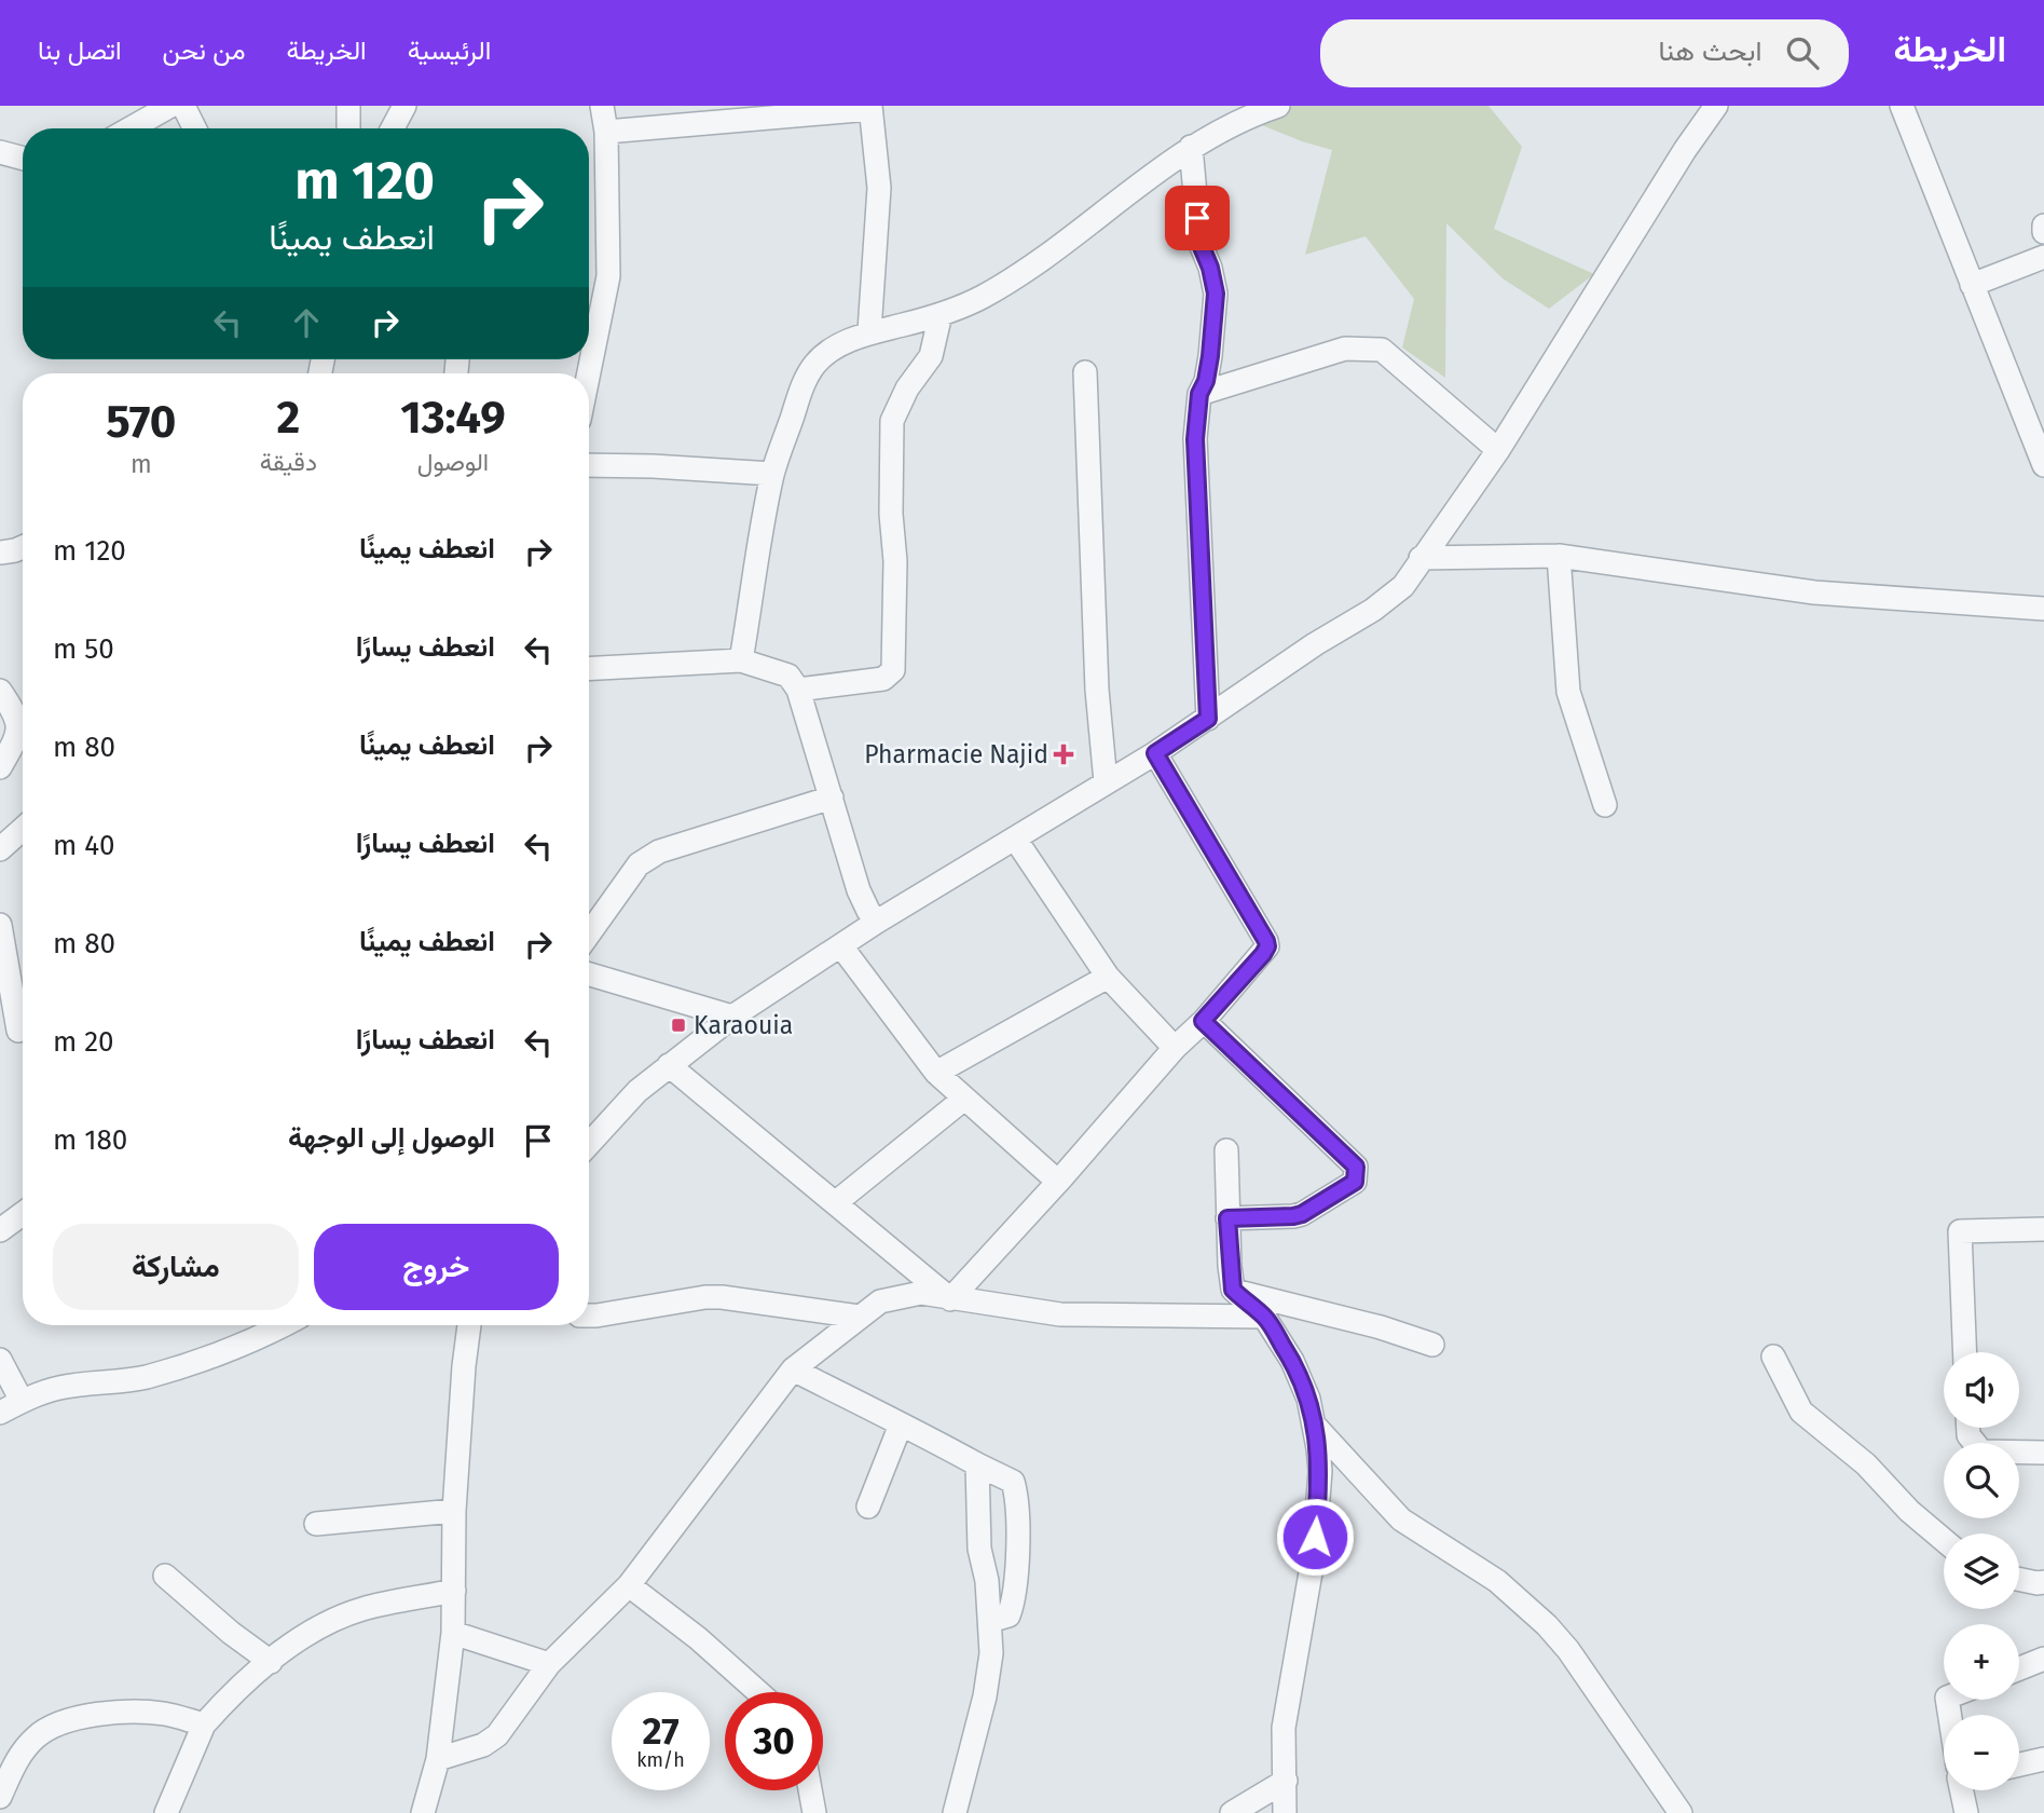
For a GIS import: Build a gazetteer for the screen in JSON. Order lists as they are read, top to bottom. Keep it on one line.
{"places":{"health":["Pharmacie Najid"],"transit":["Karaouia"]},"page":{"header":"الخريطة","search":"ابحث هنا","nav":["الرئيسية","الخريطة","من نحن","اتصل بنا"],"turn":["120 m","انعطف يمينًا"],"eta":["13:49","الوصول","2","دقيقة","570","m"],"list":[{"name":"انعطف يمينًا","value":"120 m"},{"name":"انعطف يسارًا","value":"50 m"},{"name":"انعطف يمينًا","value":"80 m"},{"name":"انعطف يسارًا","value":"40 m"},{"name":"انعطف يمينًا","value":"80 m"},{"name":"انعطف يسارًا","value":"20 m"},{"name":"الوصول إلى الوجهة","value":"180 m"}],"buttons":["خروج","مشاركة"],"map_buttons":["+","−"],"speed":"27 km/h","limit":"30"}}
